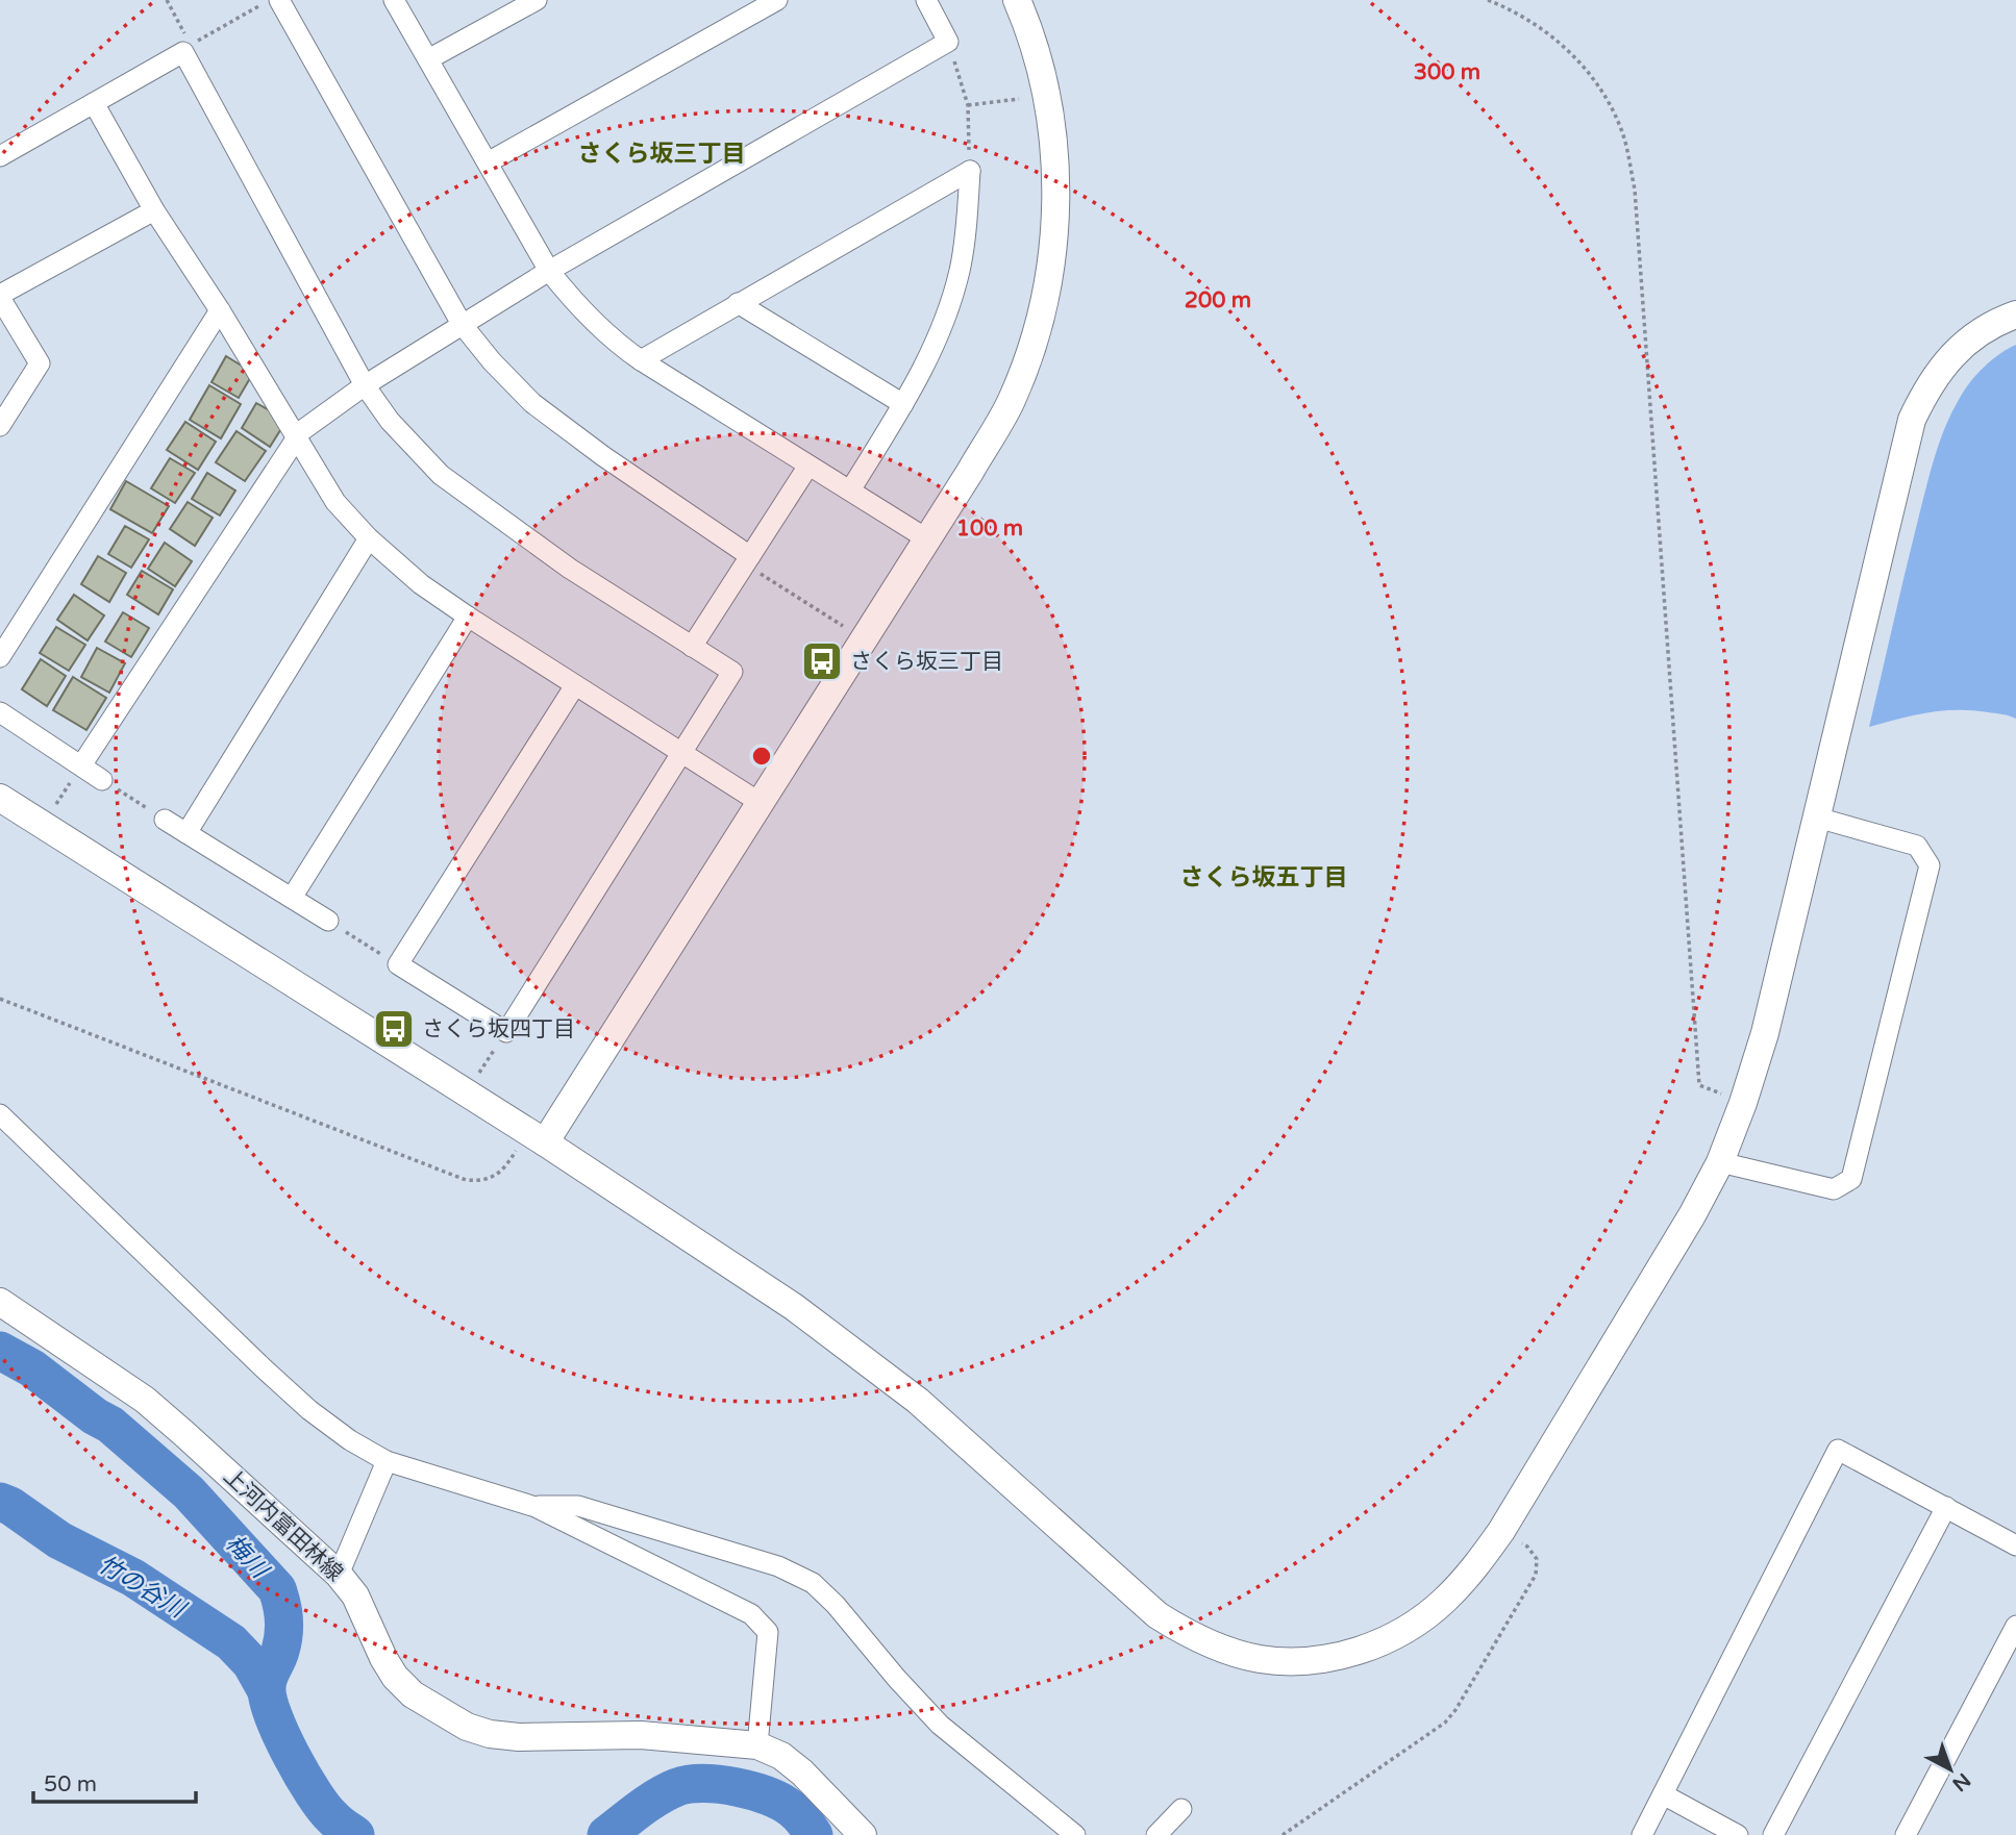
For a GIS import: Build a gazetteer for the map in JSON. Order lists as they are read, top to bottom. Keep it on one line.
{"streets":{"street":["上河内富田林線"]},"districts":["さくら坂三丁目","さくら坂五丁目"],"water":["梅川","竹の谷川"],"places":{"bus stop":["さくら坂三丁目","さくら坂四丁目"]},"scale_bar":"50 m","north":"bottom right","rings":["300 m","200 m","100 m"]}
